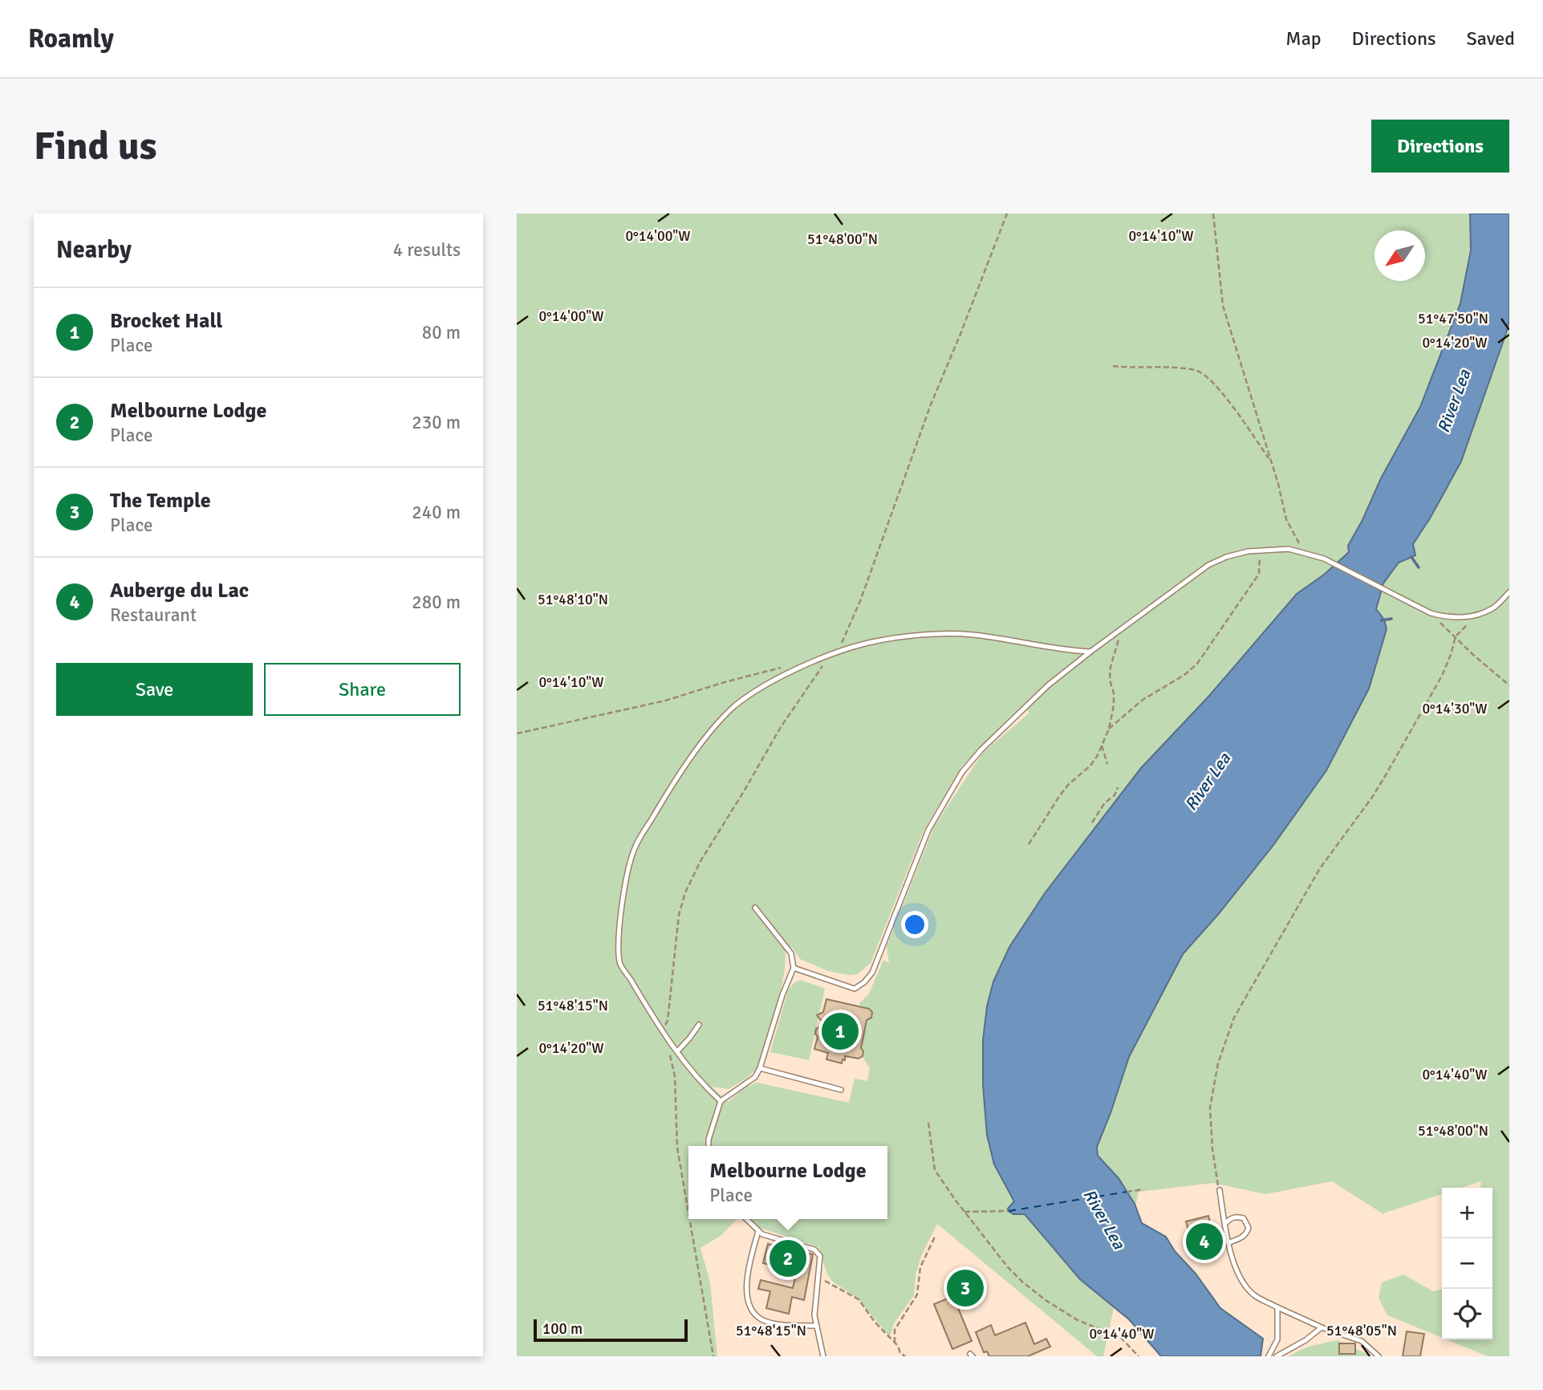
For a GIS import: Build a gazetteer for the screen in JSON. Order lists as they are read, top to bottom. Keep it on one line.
{"water":["River Lea"],"scale_bar":"100 m","north":"bottom left","page":{"header":"Roamly","nav":["Map","Directions","Saved"],"buttons":["Directions",["Save","Share"]],"title":"Find us","heading":["Nearby","4 results"],"list":[{"mark":"1","name":"Brocket Hall","note":"Place","value":"80 m"},{"mark":"2","name":"Melbourne Lodge","note":"Place","value":"230 m"},{"mark":"3","name":"The Temple","note":"Place","value":"240 m"},{"mark":"4","name":"Auberge du Lac","note":"Restaurant","value":"280 m"}],"pins":["1","4","2","3"],"popup":["Melbourne Lodge","Place"],"map_buttons":["+","−"],"scale":"100 m"},"coordinates":["0°14'00\"W","0°14'10\"W","51°48'00\"N","51°47'50\"N","0°14'20\"W","51°48'10\"N","0°14'30\"W","51°48'15\"N","0°14'40\"W","51°48'05\"N"]}
